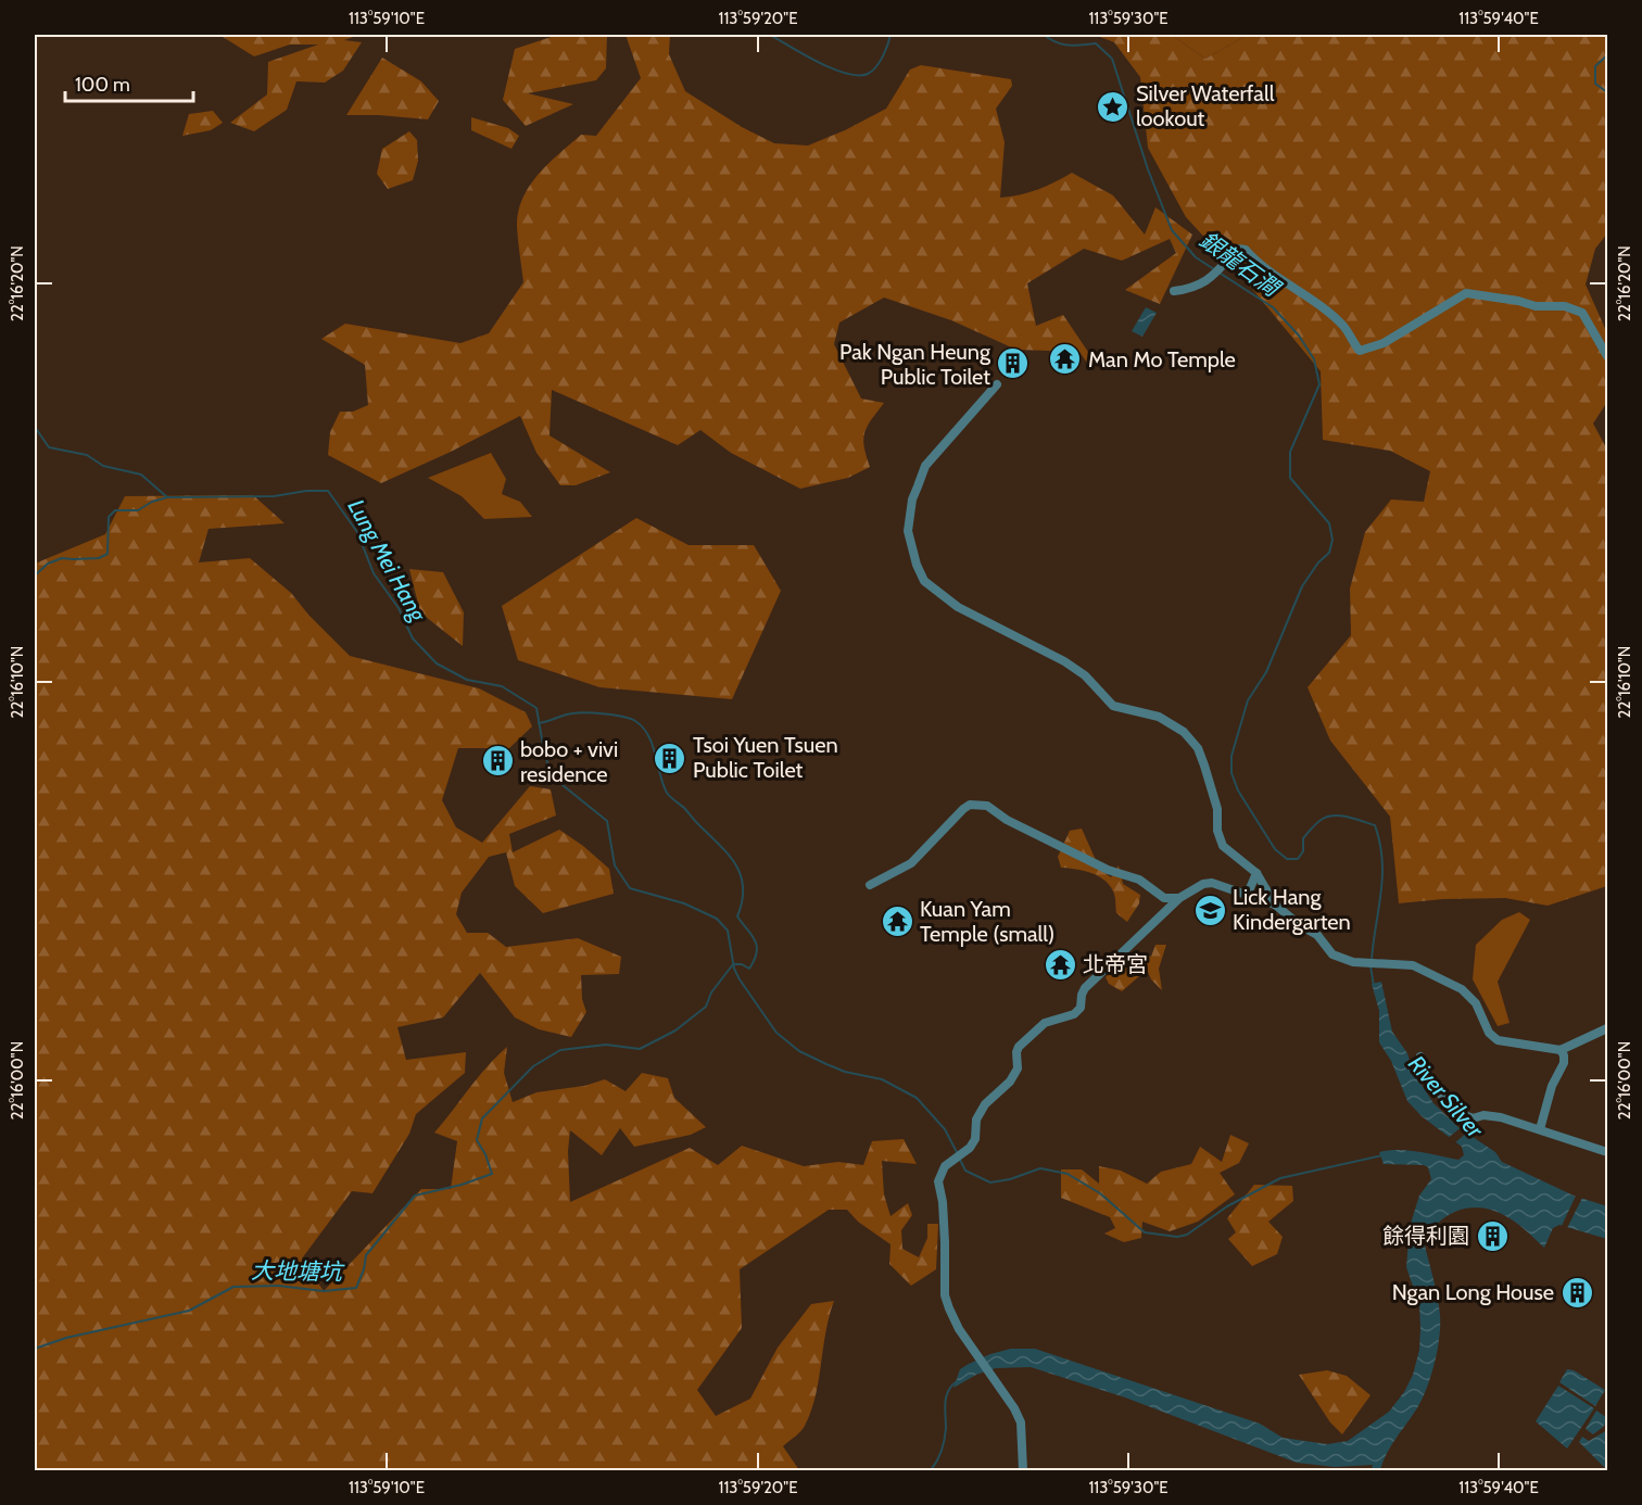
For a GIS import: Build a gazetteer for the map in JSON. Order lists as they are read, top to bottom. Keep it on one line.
{"water":["銀龍石澗","Lung Mei Hang","River Silver","大地塘坑"],"places":{"place":["Silver Waterfall lookout"],"temple":["Man Mo Temple","Kuan Yam Temple (small)","北帝宮"],"building":["Pak Ngan Heung Public Toilet","Tsoi Yuen Tsuen Public Toilet","bobo + vivi residence","餘得利園","Ngan Long House"],"school or university":["Lick Hang Kindergarten"]},"scale_bar":"100 m","coordinates":["113°59'10\"E","113°59'20\"E","113°59'30\"E","113°59'40\"E","22°16'20\"N","22°16'10\"N","22°16'00\"N"]}
